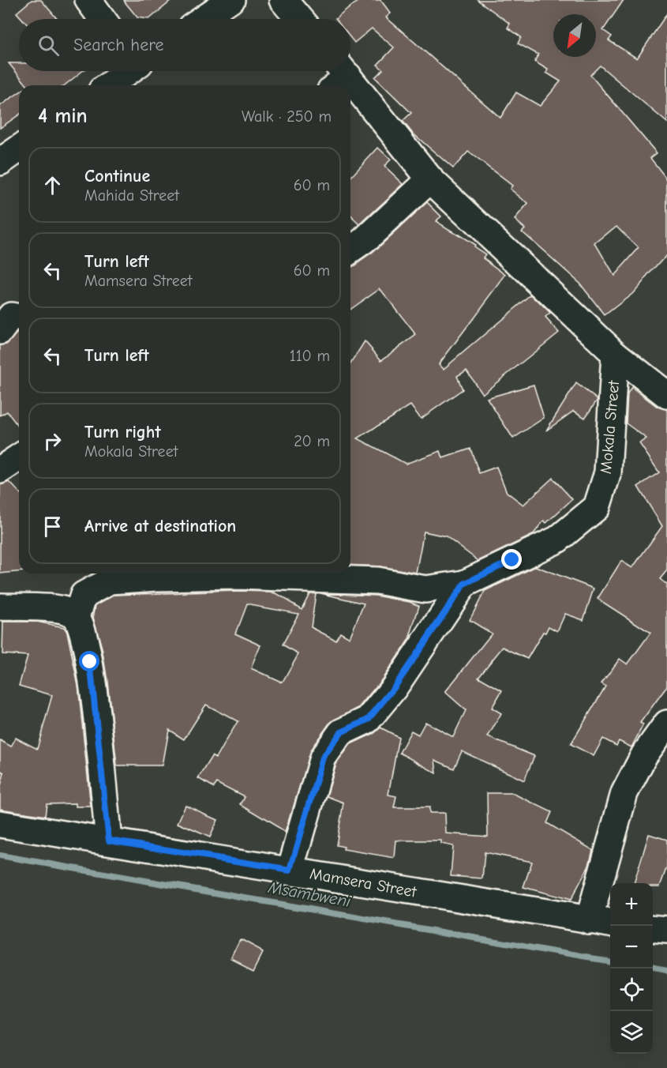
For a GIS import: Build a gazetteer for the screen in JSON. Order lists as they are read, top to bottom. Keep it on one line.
{"streets":{"street":["Mokala Street","Mamsera Street"]},"water":["Msambweni"],"north":"bottom left","page":{"search":"Search here","heading":["4 min","Walk · 250 m"],"list":[["Continue","Mahida Street","60 m"],["Turn left","Mamsera Street","60 m"],["Turn left","110 m"],["Turn right","Mokala Street","20 m"],"Arrive at destination"],"map_buttons":["+","−"]}}
